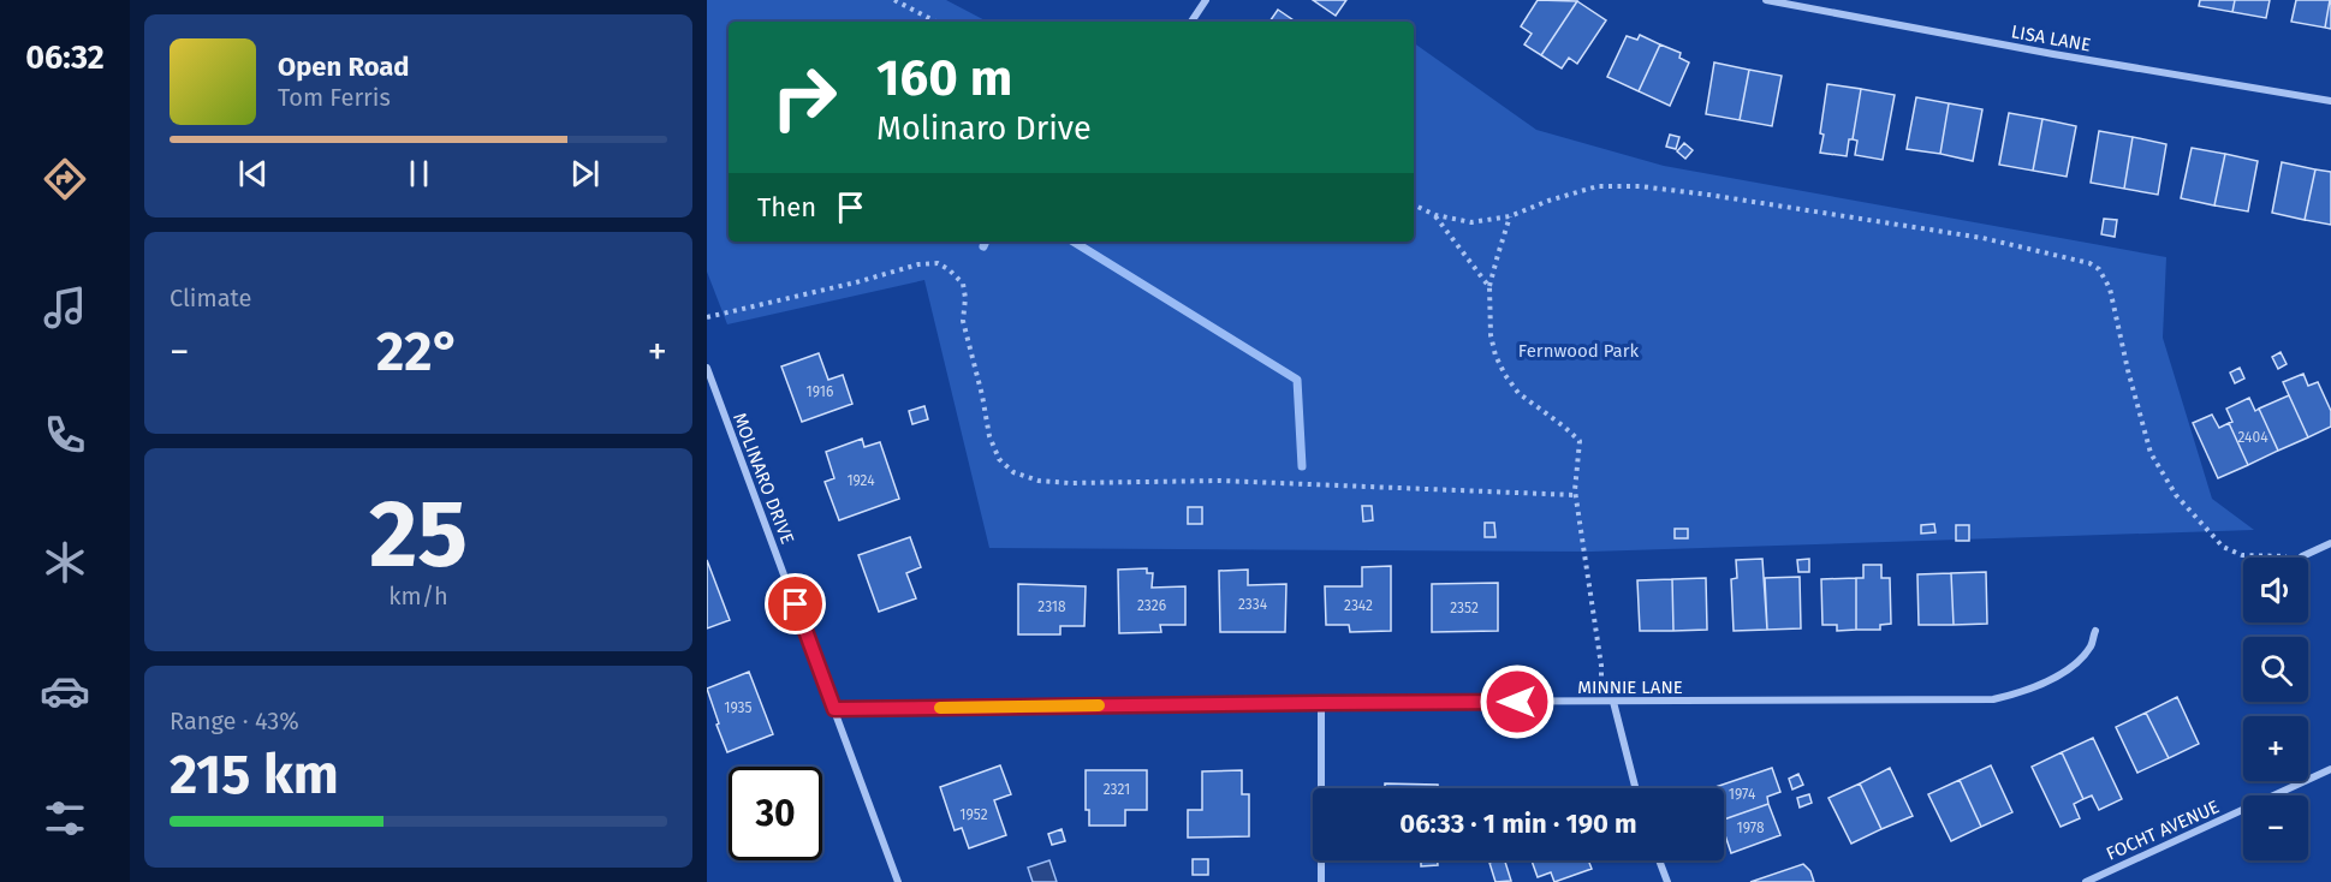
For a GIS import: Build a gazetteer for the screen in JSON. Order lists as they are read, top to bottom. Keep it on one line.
{"streets":{"street":["LISA LANE","MOLINARO DRIVE","MINNIE LANE","FOCHT AVENUE"]},"crossings":[["MOLINARO DRIVE","MINNIE LANE"]],"parks":["Fernwood Park"],"house_numbers":["1916","2404","1924","2334","2326","2342","2318","2352","1935","2321","1974","1952","1978"],"page":{"tabs":"06:32","turn":["160 m","Molinaro Drive"],"song":["Open Road","Tom Ferris"],"then":"Then","tile":["Climate",["25","km/h"],["Range · 43%","215 km"]],"heat":["−","22°","+"],"map_buttons":["+","−"],"limit":"30","trip":"06:33 · 1 min · 190 m"}}
